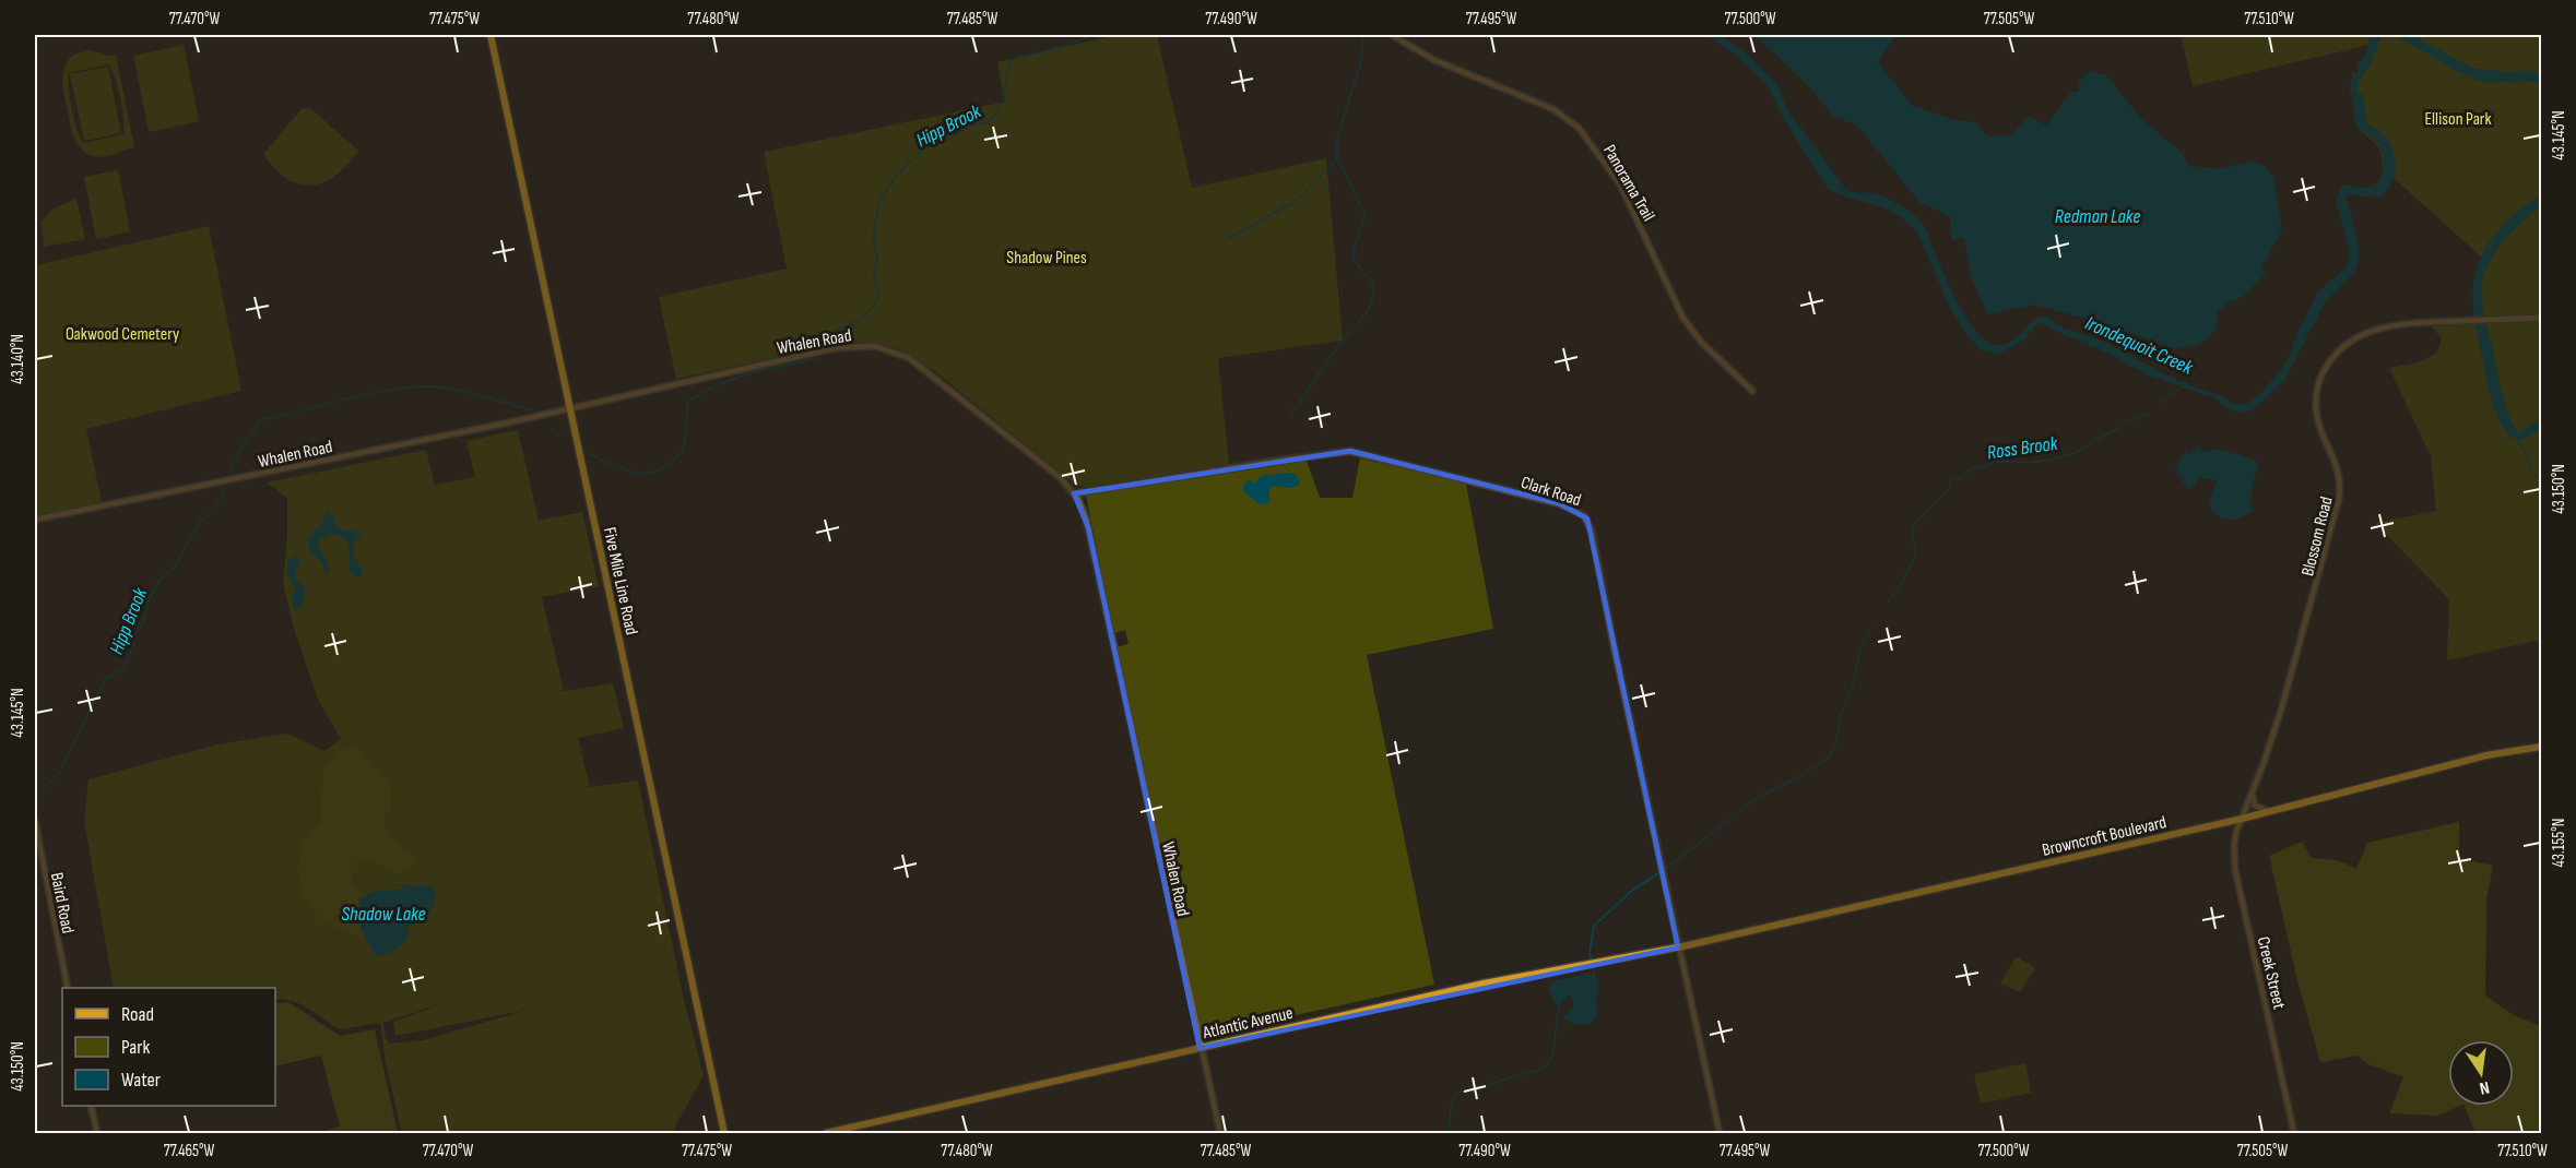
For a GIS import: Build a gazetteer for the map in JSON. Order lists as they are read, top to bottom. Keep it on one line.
{"streets":{"main road":["Five Mile Line Road","Browncroft Boulevard","Atlantic Avenue"],"street":["Panorama Trail","Whalen Road","Clark Road","Blossom Road","Baird Road","Creek Street"]},"crossings":[["Whalen Road","Clark Road"],["Whalen Road","Five Mile Line Road"],["Whalen Road","Atlantic Avenue"],["Clark Road","Browncroft Boulevard"],["Clark Road","Atlantic Avenue"],["Blossom Road","Browncroft Boulevard"],["Blossom Road","Creek Street"],["Browncroft Boulevard","Creek Street"],["Browncroft Boulevard","Atlantic Avenue"]],"water":["Hipp Brook","Redman Lake","Irondequoit Creek","Ross Brook","Shadow Lake"],"parks":["Ellison Park","Shadow Pines","Oakwood Cemetery"],"legend":["Road","Park","Water"],"north":"bottom","coordinates":["77.470°W","77.475°W","77.480°W","77.485°W","77.490°W","77.495°W","77.500°W","77.505°W","77.510°W","43.145°N","43.140°N","43.150°N","43.155°N","77.465°W"]}
